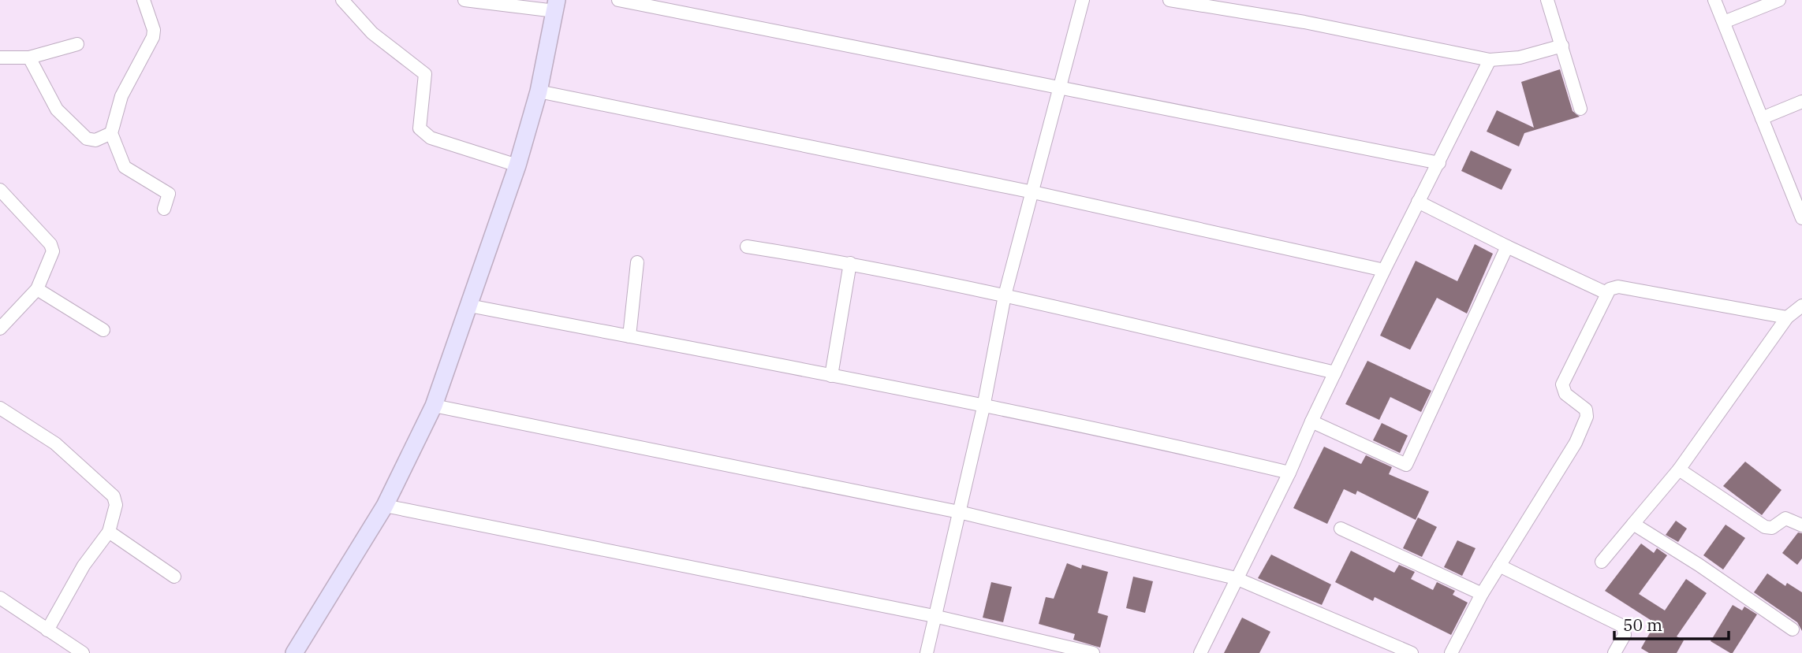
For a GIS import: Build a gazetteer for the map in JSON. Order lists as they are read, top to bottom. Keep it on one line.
{"scale_bar":"50 m"}
